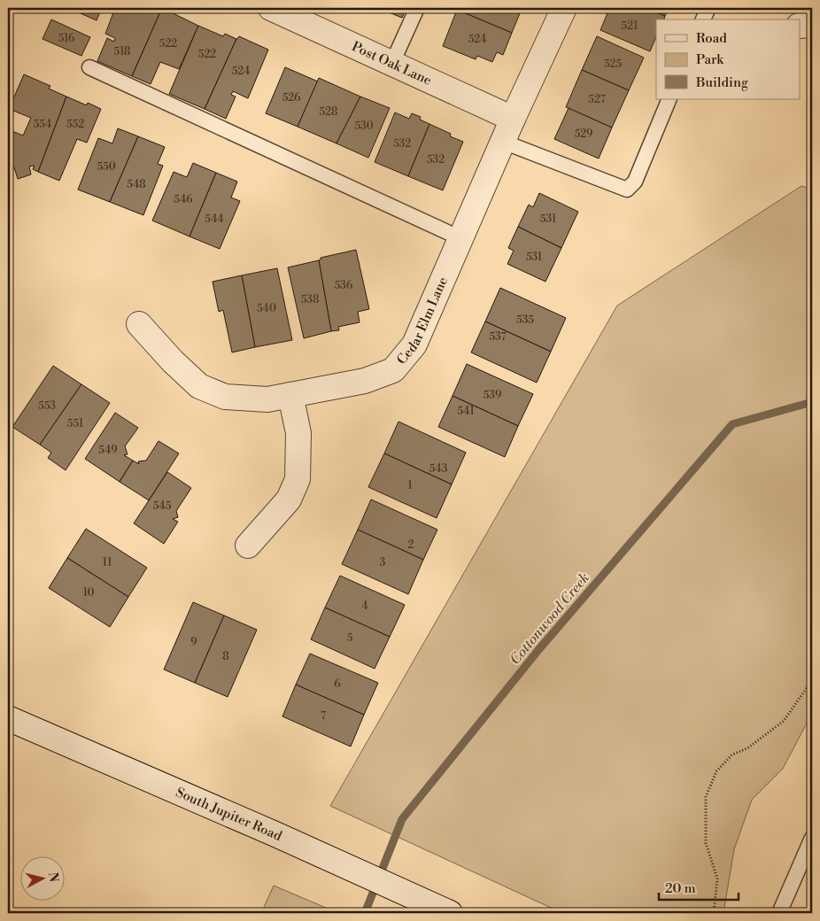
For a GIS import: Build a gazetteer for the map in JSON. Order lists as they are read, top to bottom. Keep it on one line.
{"streets":{"street":["Post Oak Lane","Cedar Elm Lane","South Jupiter Road"]},"crossings":[["Post Oak Lane","Cedar Elm Lane"]],"water":["Cottonwood Creek"],"house_numbers":["521","516","524","522","518","522","525","524","526","527","528","554","552","530","529","532","532","550","548","546","544","531","531","536","538","540","535","537","539","553","541","551","549","543","1","545","2","11","3","10","4","5","9","8","6","7"],"legend":["Road","Park","Building"],"scale_bar":"20 m","north":"right"}
